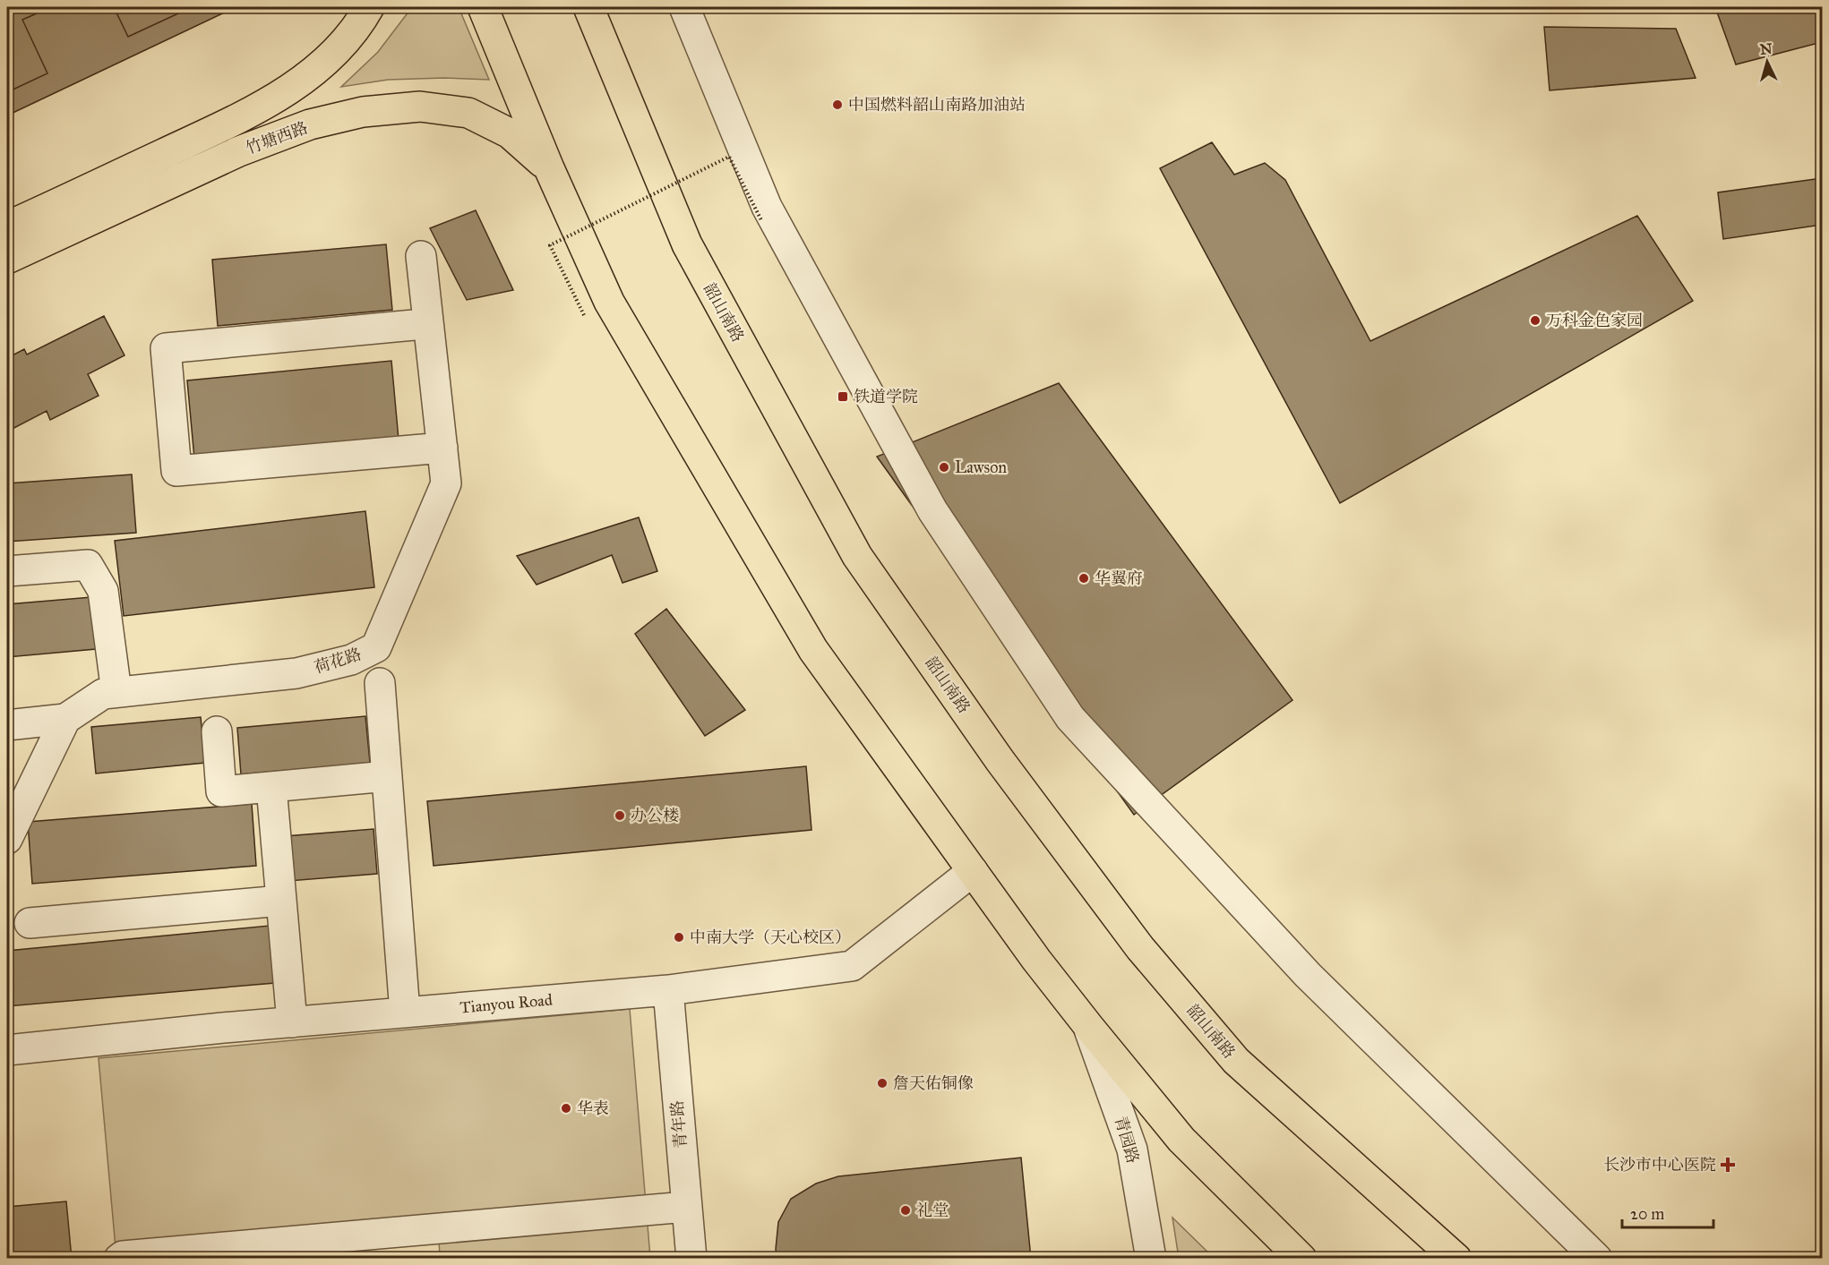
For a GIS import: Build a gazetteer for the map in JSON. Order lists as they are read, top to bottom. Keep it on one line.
{"streets":{"main road":["竹塘西路","韶山南路"],"street":["荷花路","Tianyou Road","青年路","青园路"]},"crossings":[["Tianyou Road","青年路"]],"places":{"other":["中国燃料韶山南路加油站","万科金色家园","Lawson","华翼府","办公楼","中南大学（天心校区）","詹天佑铜像","华表","礼堂"],"transit":["铁道学院"],"health":["长沙市中心医院"]},"scale_bar":"20 m","north":"top"}
